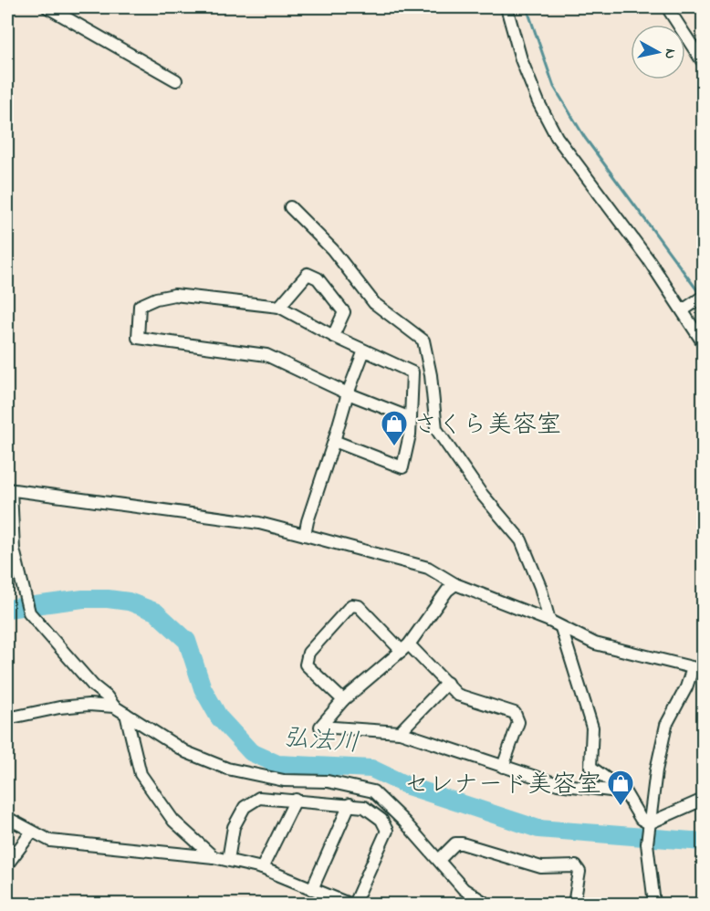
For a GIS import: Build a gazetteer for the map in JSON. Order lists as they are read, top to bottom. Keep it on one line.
{"water":["弘法川"],"places":{"shop":["さくら美容室","セレナード美容室"]},"north":"right"}
